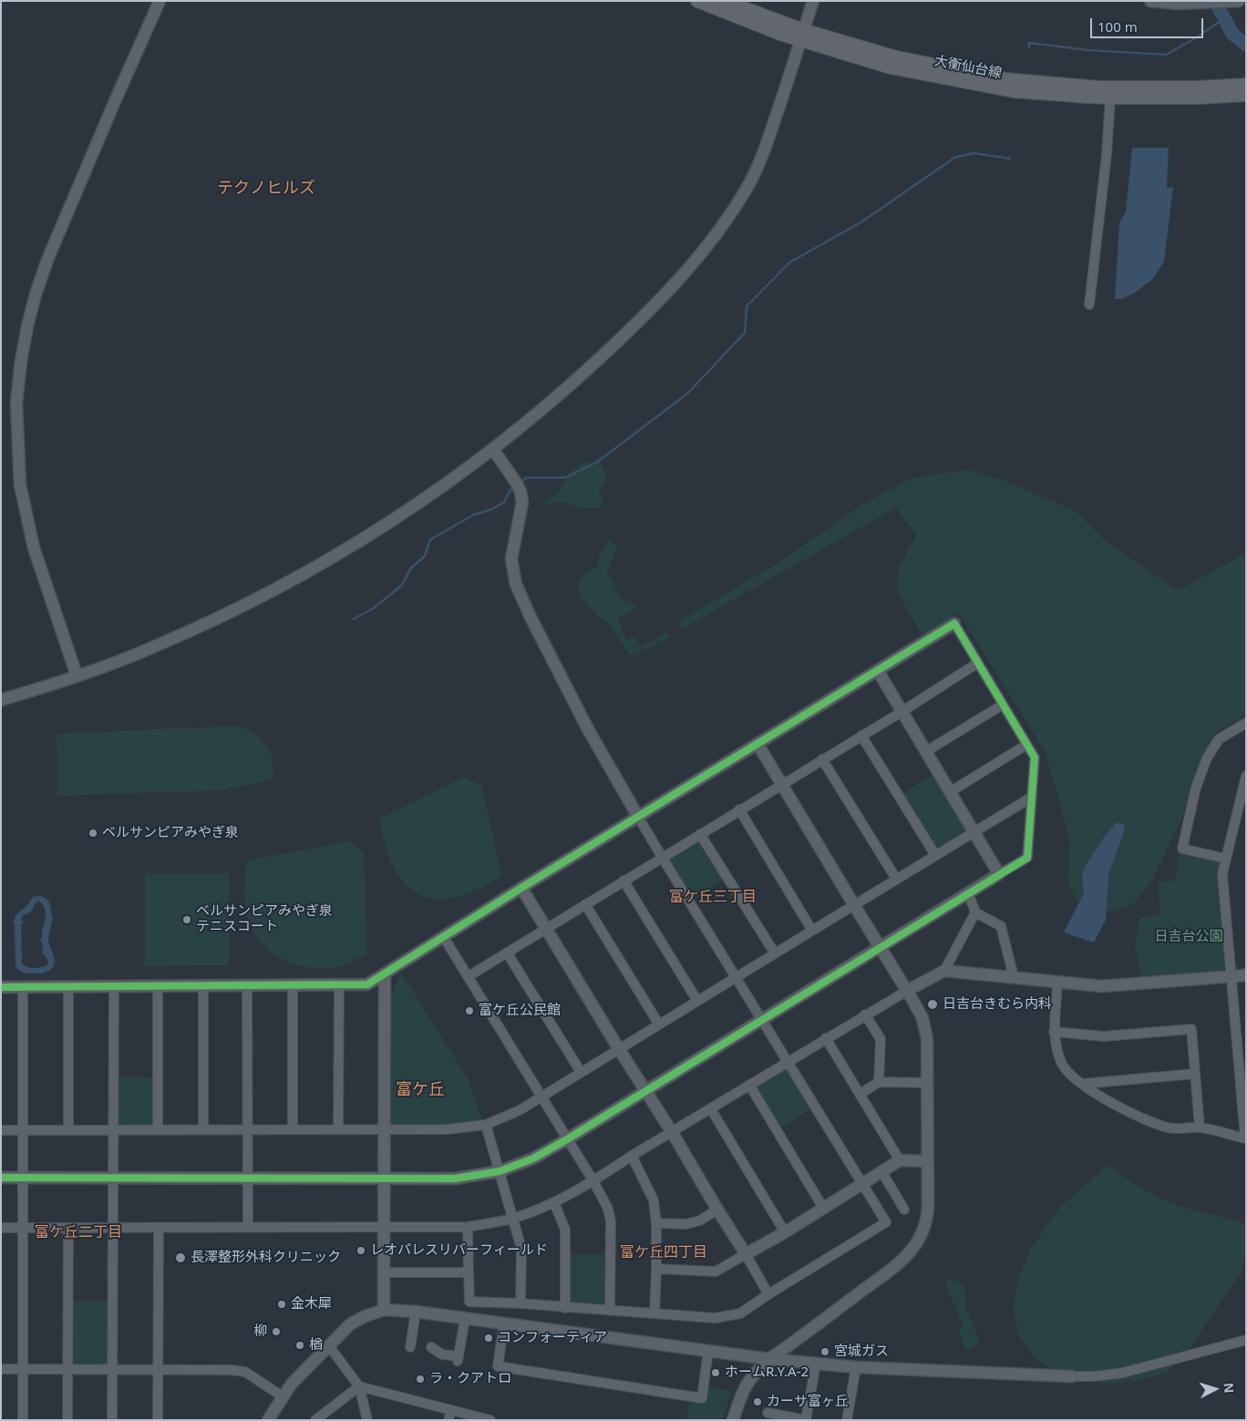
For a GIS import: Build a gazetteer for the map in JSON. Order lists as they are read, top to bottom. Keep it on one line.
{"streets":{"main road":["大衡仙台線"]},"districts":["テクノヒルズ","富ケ丘三丁目","富ケ丘","富ケ丘二丁目","富ケ丘四丁目"],"parks":["日吉台公園"],"places":["ベルサンピアみやぎ泉","ベルサンピアみやぎ泉 テニスコート","日吉台きむら内科","富ケ丘公民館","レオパレスリバーフィールド","長澤整形外科クリニック","金木犀","柳","コンフォーティア","楢","宮城ガス","ホームR.Y.A-2","ラ・クアトロ","カーサ富ヶ丘"],"scale_bar":"100 m","north":"right"}
